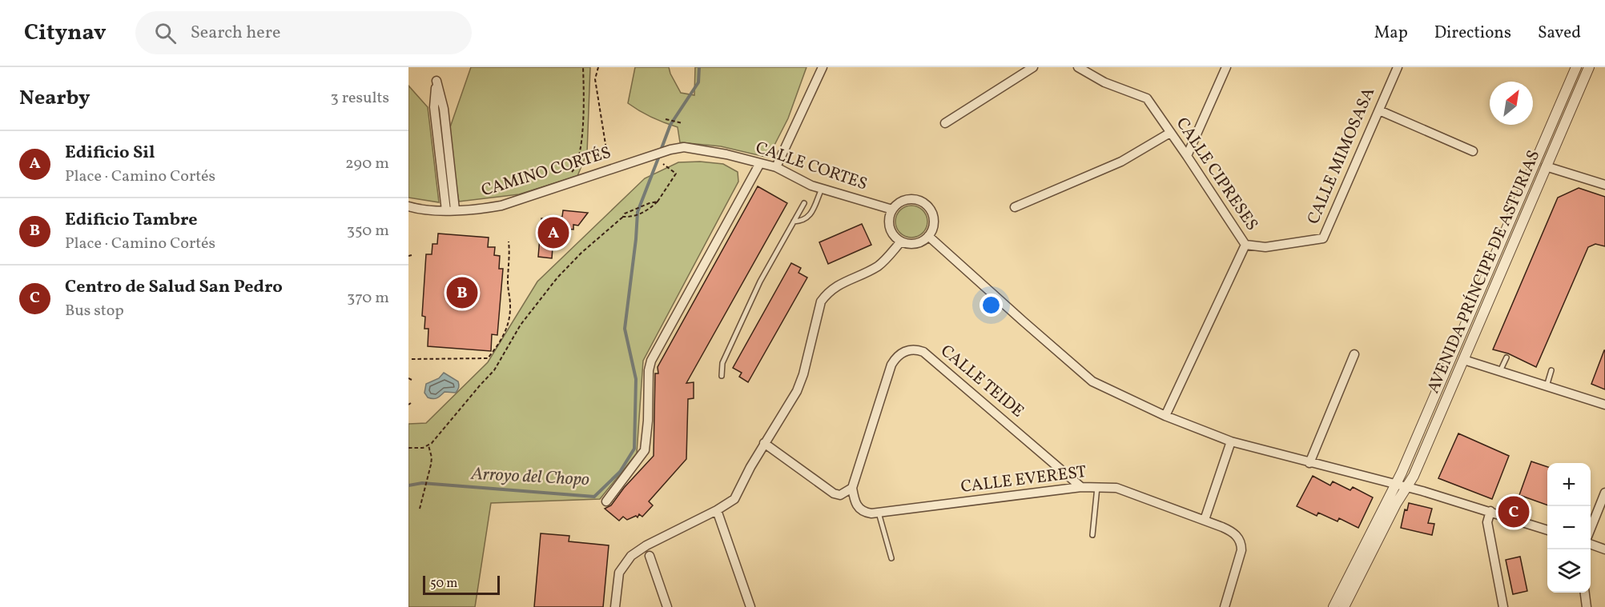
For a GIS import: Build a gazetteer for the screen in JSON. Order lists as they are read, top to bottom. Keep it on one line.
{"streets":{"street":["CALLE MIMOSASA","CALLE CORTES","CAMINO CORTÉS","CALLE CIPRESES","AVENIDA PRÍNCIPE DE ASTURIAS","CALLE TEIDE","CALLE EVEREST"]},"crossings":[["CALLE MIMOSASA","CALLE CIPRESES"],["CALLE CORTES","CAMINO CORTÉS"],["CALLE TEIDE","CALLE EVEREST"]],"water":["Arroyo del Chopo"],"scale_bar":"50 m","north":"top right","page":{"header":"Citynav","search":"Search here","nav":["Map","Directions","Saved"],"heading":["Nearby","3 results"],"list":[{"mark":"A","name":"Edificio Sil","note":"Place · Camino Cortés","value":"290 m"},{"mark":"B","name":"Edificio Tambre","note":"Place · Camino Cortés","value":"350 m"},{"mark":"C","name":"Centro de Salud San Pedro","note":"Bus stop","value":"370 m"}],"pins":["A","B","C"],"map_buttons":["+","−"],"scale":"50 m"}}
